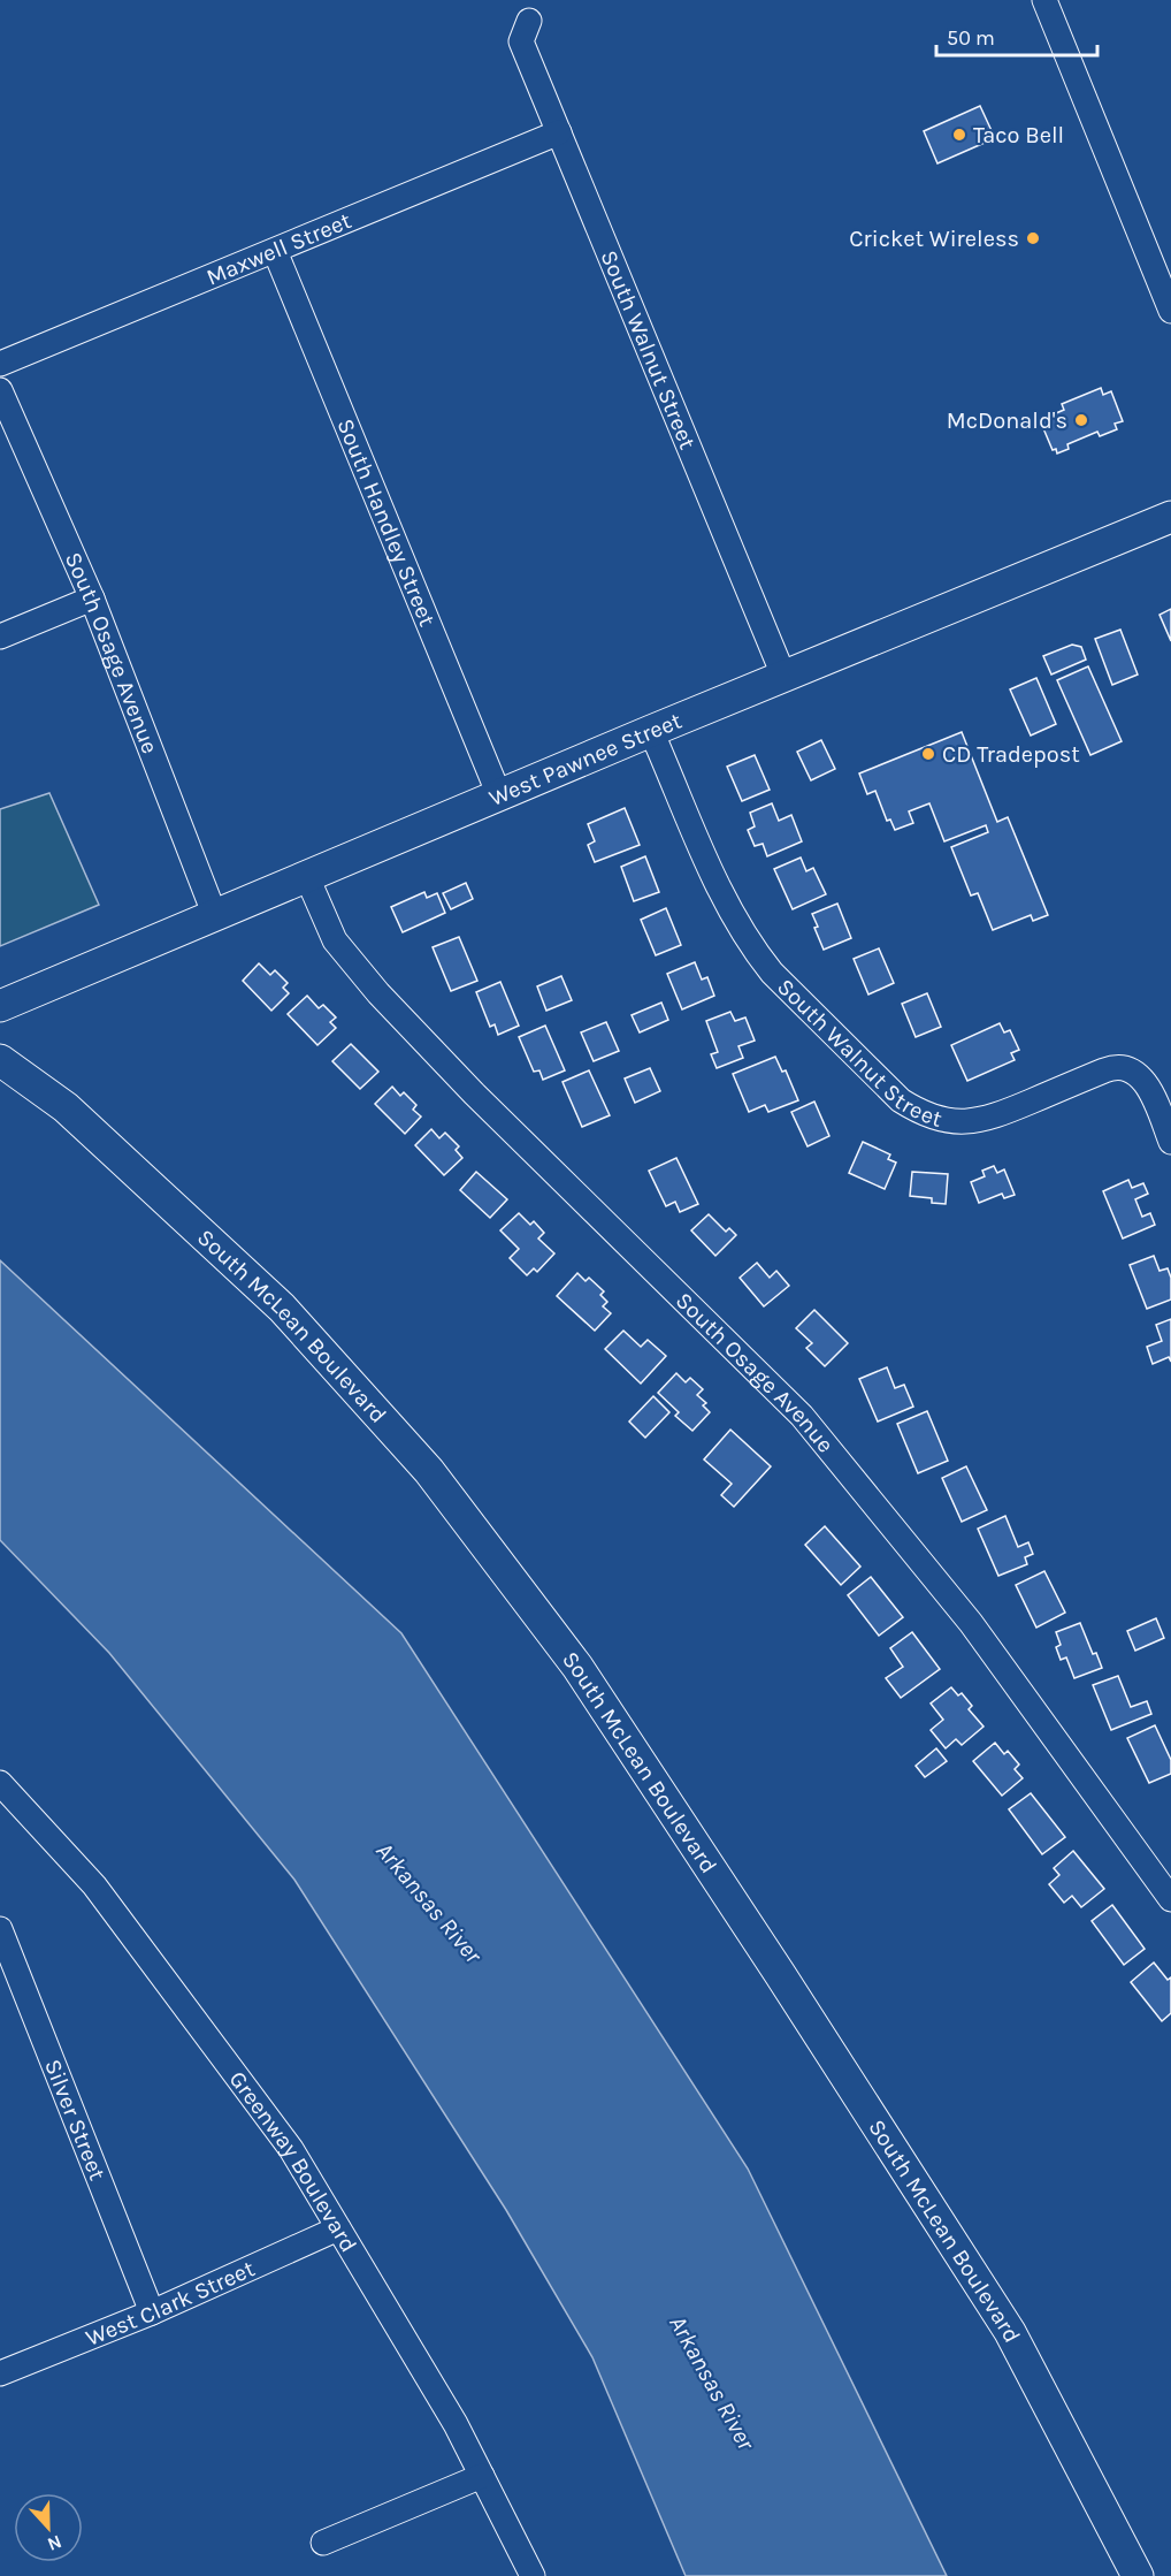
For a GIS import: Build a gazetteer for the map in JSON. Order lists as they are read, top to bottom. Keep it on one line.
{"streets":{"main road":["West Pawnee Street","South McLean Boulevard"],"street":["Maxwell Street","South Walnut Street","South Handley Street","South Osage Avenue","Silver Street","Greenway Boulevard","West Clark Street"]},"crossings":[["Maxwell Street","South Walnut Street"],["Maxwell Street","South Handley Street"],["South Walnut Street","West Pawnee Street"],["South Handley Street","West Pawnee Street"],["South Osage Avenue","West Pawnee Street"],["Silver Street","West Clark Street"],["Greenway Boulevard","West Clark Street"]],"water":["Arkansas River"],"places":["Taco Bell","Cricket Wireless","McDonald's","CD Tradepost"],"scale_bar":"50 m","north":"bottom"}
